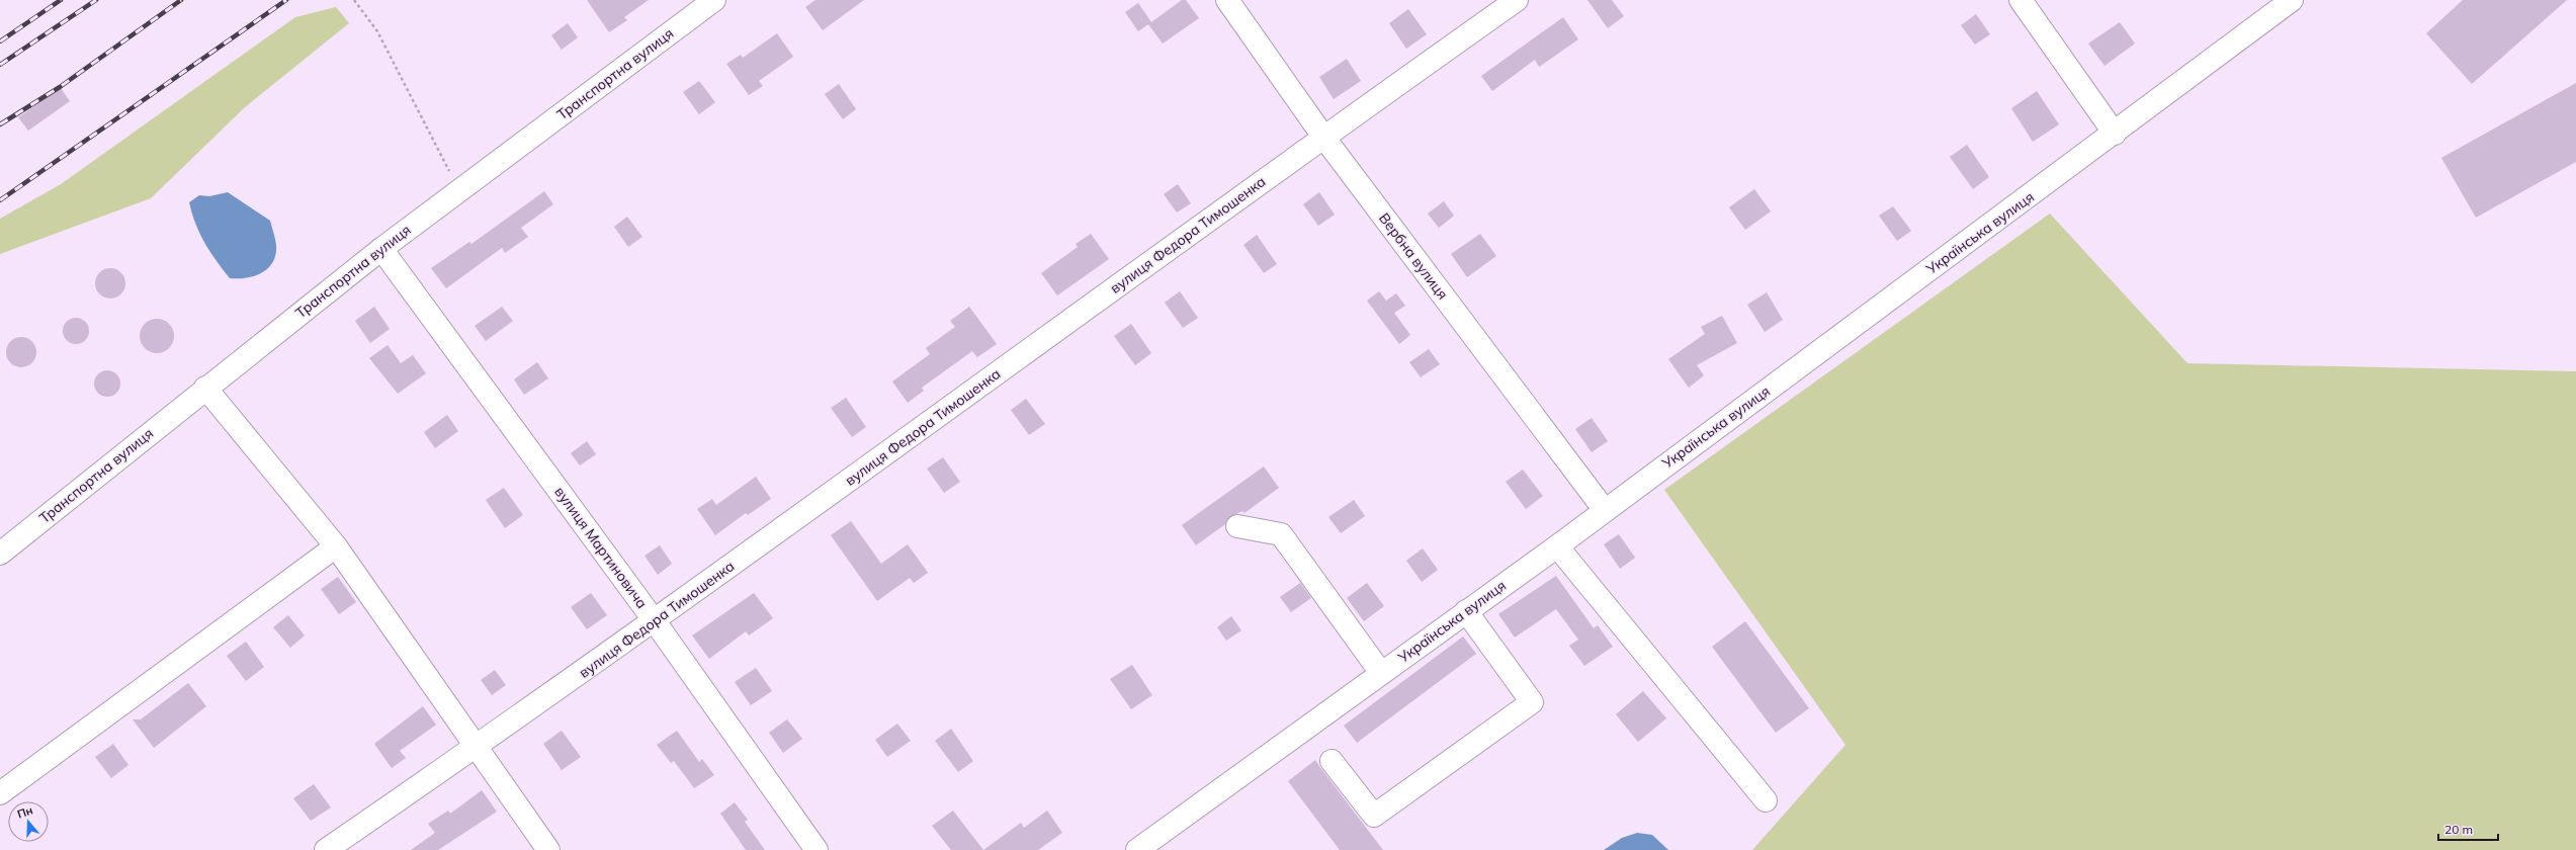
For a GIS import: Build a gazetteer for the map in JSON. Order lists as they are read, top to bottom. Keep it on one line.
{"streets":{"street":["Транспортна вулиця","Українська вулиця","вулиця Федора Тимошенка","Вербна вулиця","вулиця Мартиновича"]},"crossings":[["Транспортна вулиця","вулиця Мартиновича"],["Українська вулиця","Вербна вулиця"],["вулиця Федора Тимошенка","Вербна вулиця"],["вулиця Федора Тимошенка","вулиця Мартиновича"]],"scale_bar":"20 m","north":"top"}
